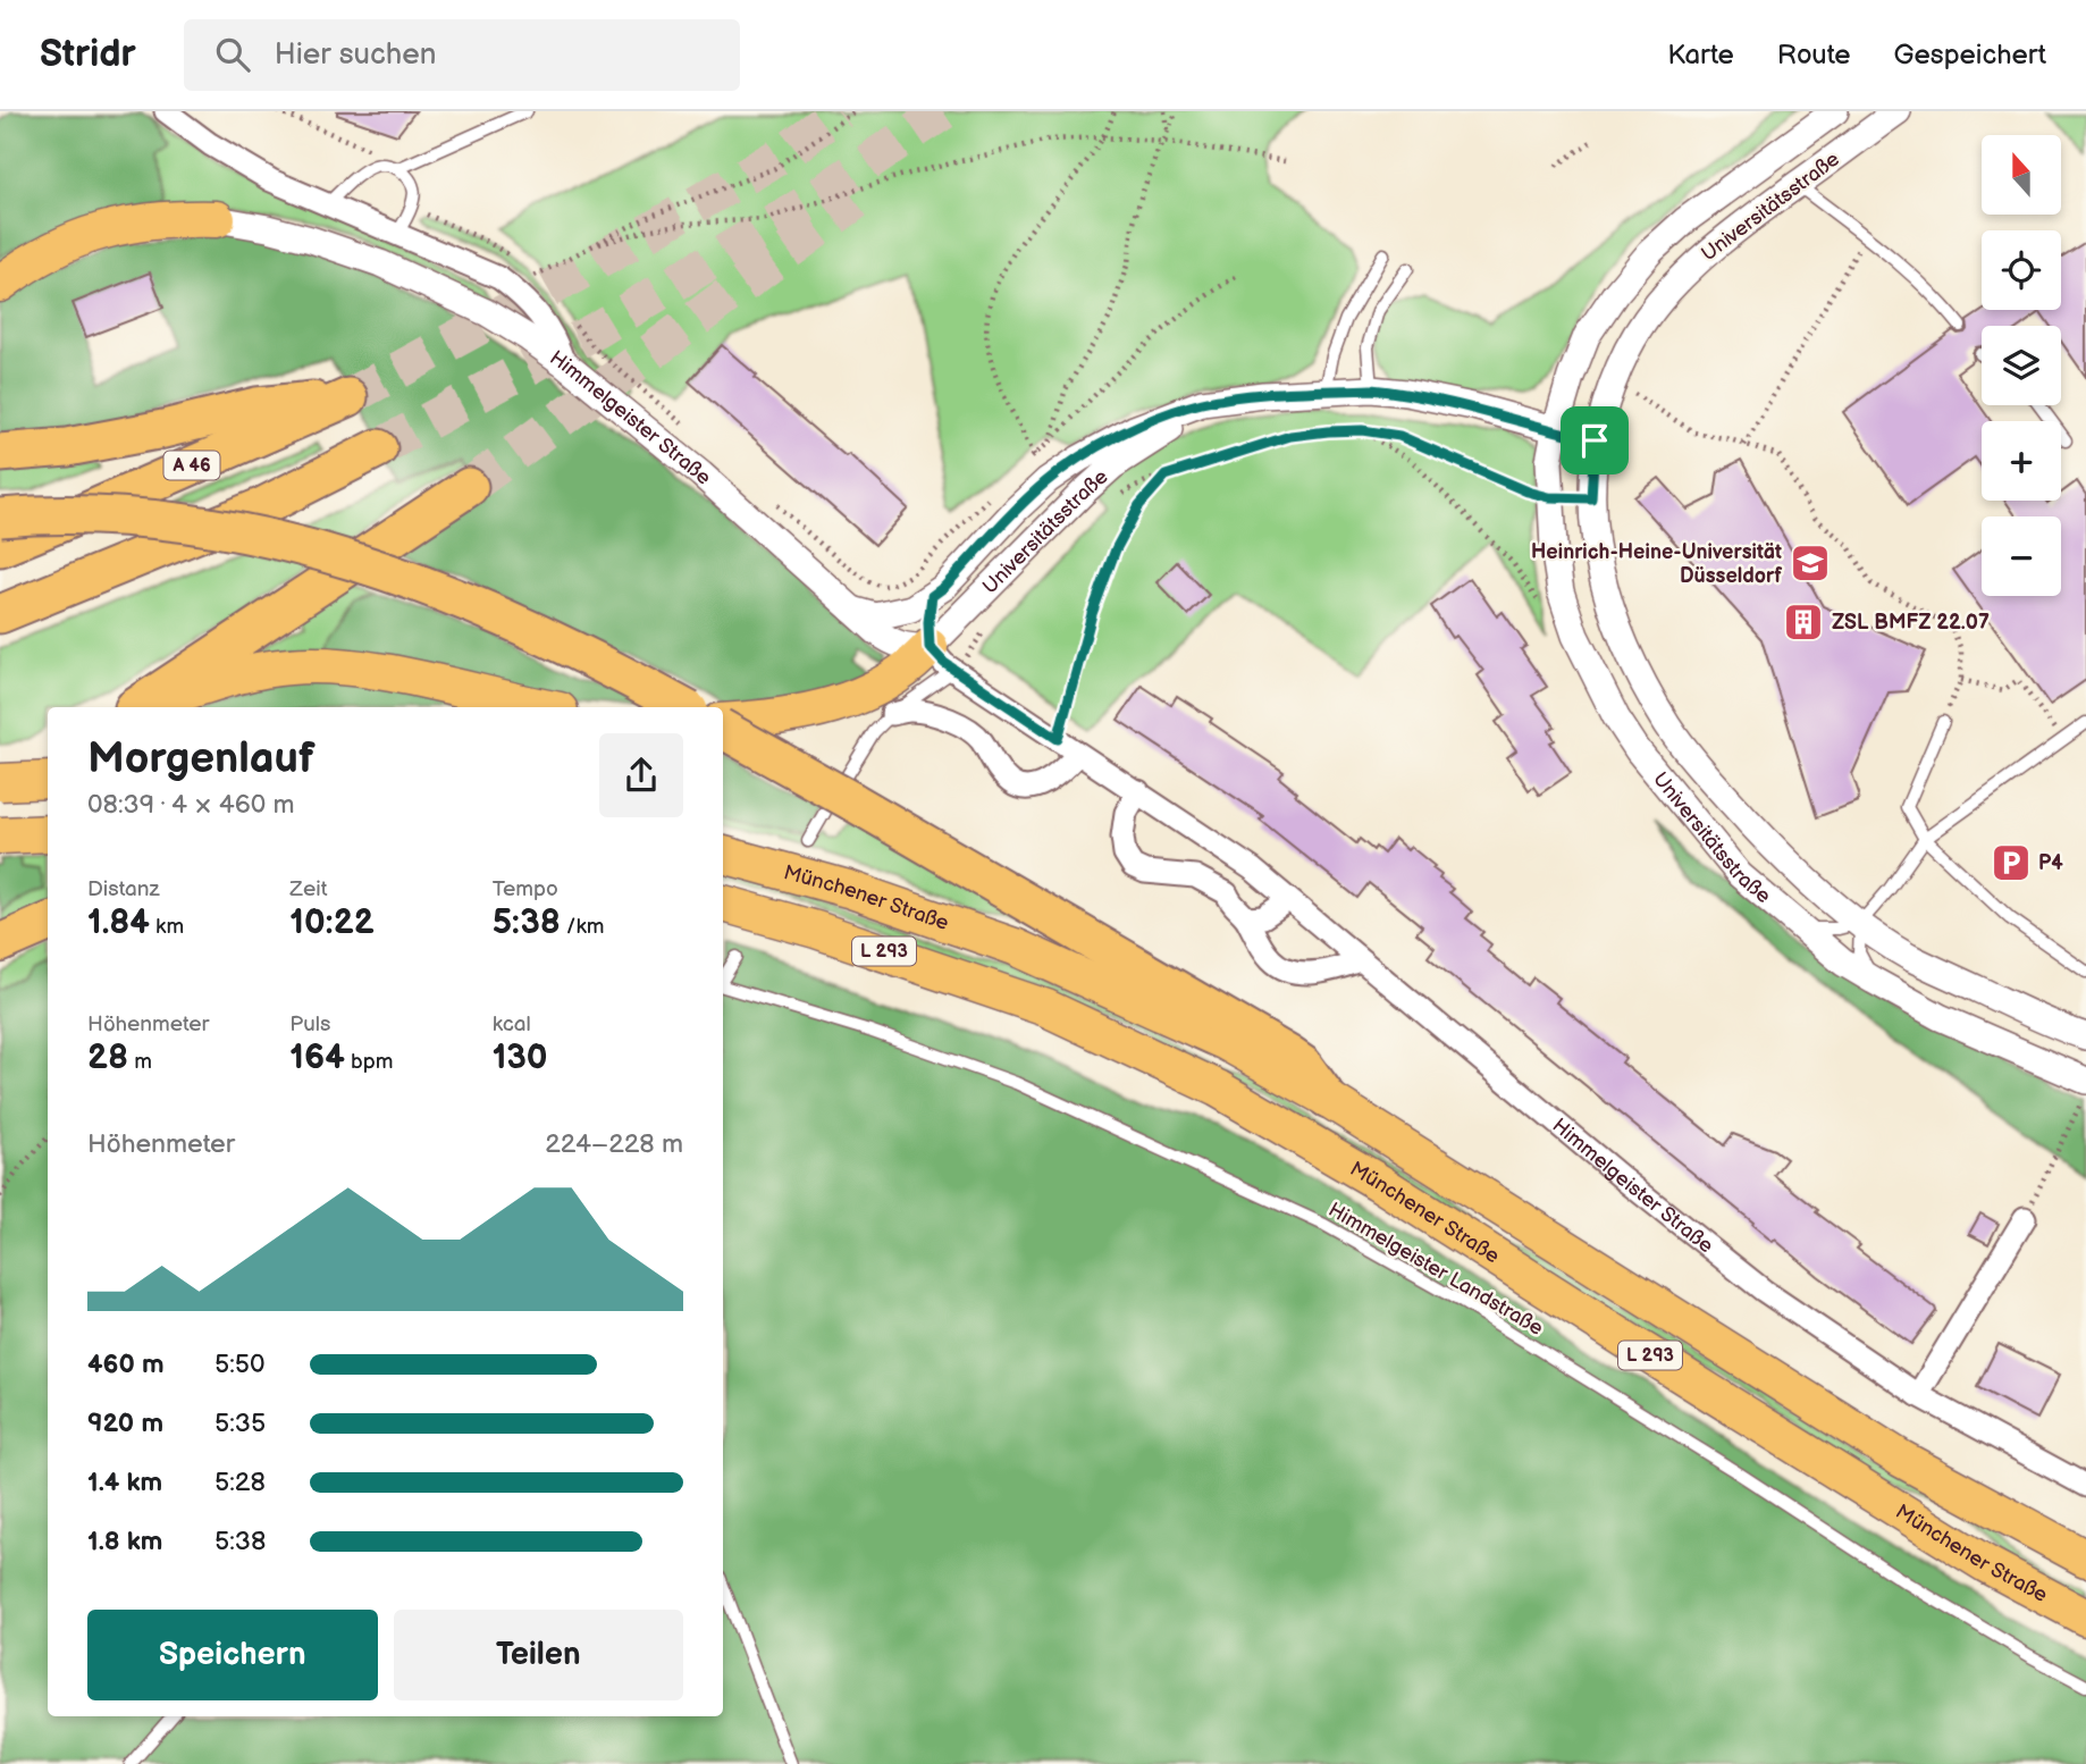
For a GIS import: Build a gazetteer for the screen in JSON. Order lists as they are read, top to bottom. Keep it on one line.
{"streets":{"highway":["A 46","Münchener Straße","L 293"],"street":["Universitätsstraße","Himmelgeister Straße"],"lane":["Himmelgeister Landstraße"]},"crossings":[["Universitätsstraße","Himmelgeister Straße"]],"places":{"school or university":["Heinrich-Heine-Universität Düsseldorf"],"building":["ZSL BMFZ 22.07"],"parking":["P4"]},"north":"top","page":{"header":"Stridr","search":"Hier suchen","nav":["Karte","Route","Gespeichert"],"map_buttons":["+","−"],"heading":["Morgenlauf","08:39 · 4 × 460 m"],"stats":[["Distanz","1.84 km"],["Zeit","10:22"],["Tempo","5:38 /km"],["Höhenmeter","28 m"],["Puls","164 bpm"],["kcal","130"]],"chart":["Höhenmeter","224–228 m"],"list":[{"name":"460 m","note":"5:50"},{"name":"920 m","note":"5:35"},{"name":"1.4 km","note":"5:28"},{"name":"1.8 km","note":"5:38"}],"buttons":["Speichern","Teilen"]}}
